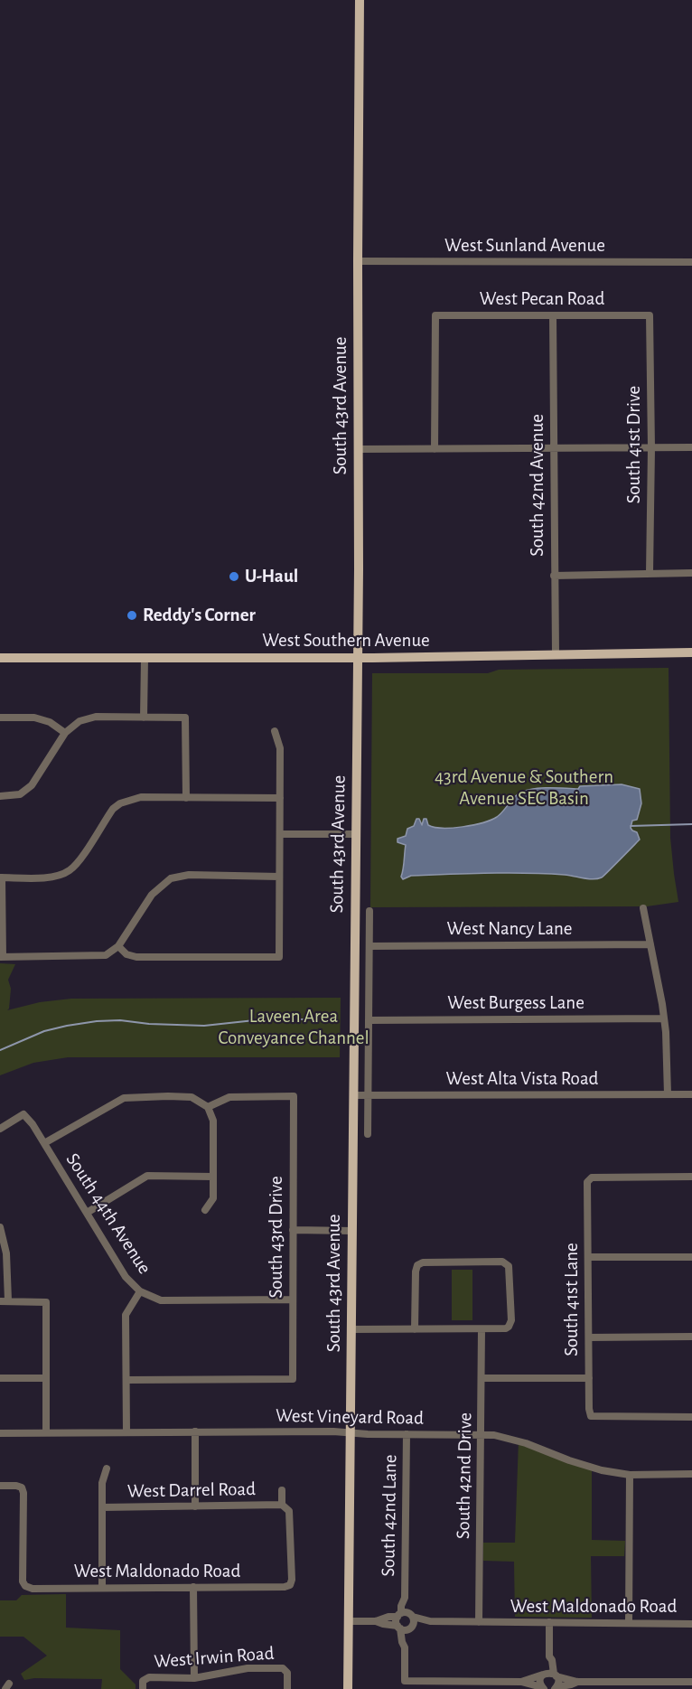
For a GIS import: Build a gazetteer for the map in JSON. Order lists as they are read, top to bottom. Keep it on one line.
{"streets":{"main road":["South 43rd Avenue","West Southern Avenue"],"street":["West Sunland Avenue","West Pecan Road","South 41st Drive","South 42nd Avenue","West Nancy Lane","West Burgess Lane","West Alta Vista Road","South 44th Avenue","South 43rd Drive","South 41st Lane","West Vineyard Road","South 42nd Drive","West Darrel Road","South 42nd Lane","West Maldonado Road","West Irwin Road"]},"crossings":[["West Sunland Avenue","South 43rd Avenue"],["West Pecan Road","South 41st Drive"],["West Pecan Road","South 42nd Avenue"],["South 43rd Avenue","West Southern Avenue"],["South 43rd Avenue","West Nancy Lane"],["South 43rd Avenue","West Burgess Lane"],["South 43rd Avenue","West Alta Vista Road"],["South 43rd Avenue","West Vineyard Road"],["South 43rd Avenue","West Maldonado Road"],["South 42nd Avenue","West Southern Avenue"],["South 44th Avenue","South 43rd Drive"],["South 44th Avenue","West Vineyard Road"],["West Vineyard Road","South 42nd Drive"],["West Vineyard Road","South 42nd Lane"],["South 42nd Drive","West Maldonado Road"],["West Darrel Road","West Maldonado Road"],["South 42nd Lane","West Maldonado Road"]],"parks":["43rd Avenue & Southern Avenue SEC Basin","Laveen Area Conveyance Channel"],"places":["U-Haul","Reddy's Corner"]}
